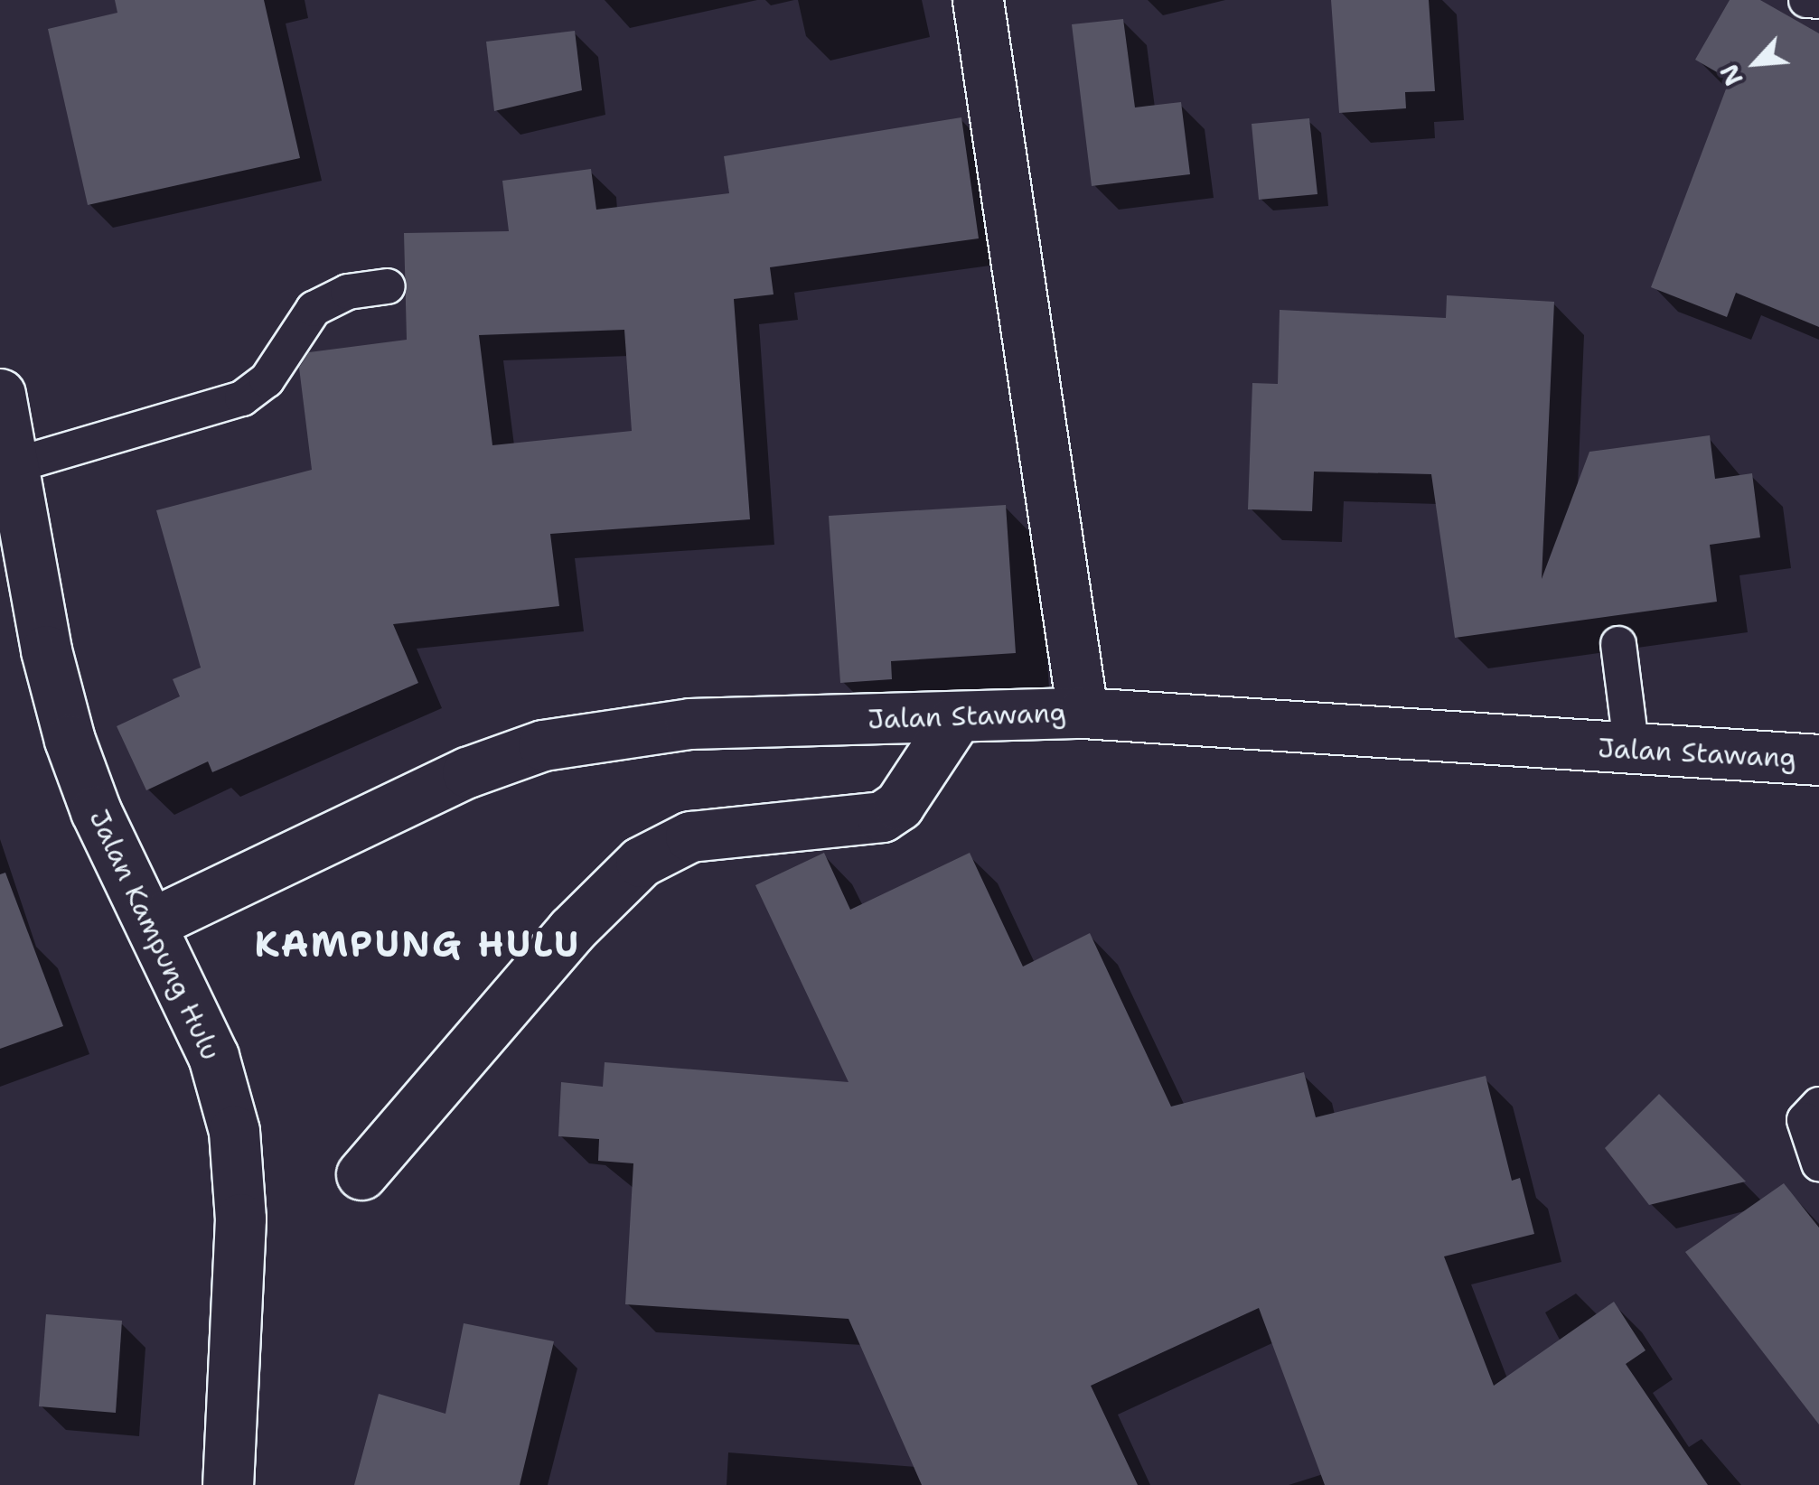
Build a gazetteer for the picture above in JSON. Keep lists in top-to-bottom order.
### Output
{
  "streets": {
    "street": ["Jalan Stawang", "Jalan Kampung Hulu"]
  },
  "crossings": [
    ["Jalan Stawang", "Jalan Kampung Hulu"]
  ],
  "districts": ["KAMPUNG HULU"],
  "north": "bottom left"
}
